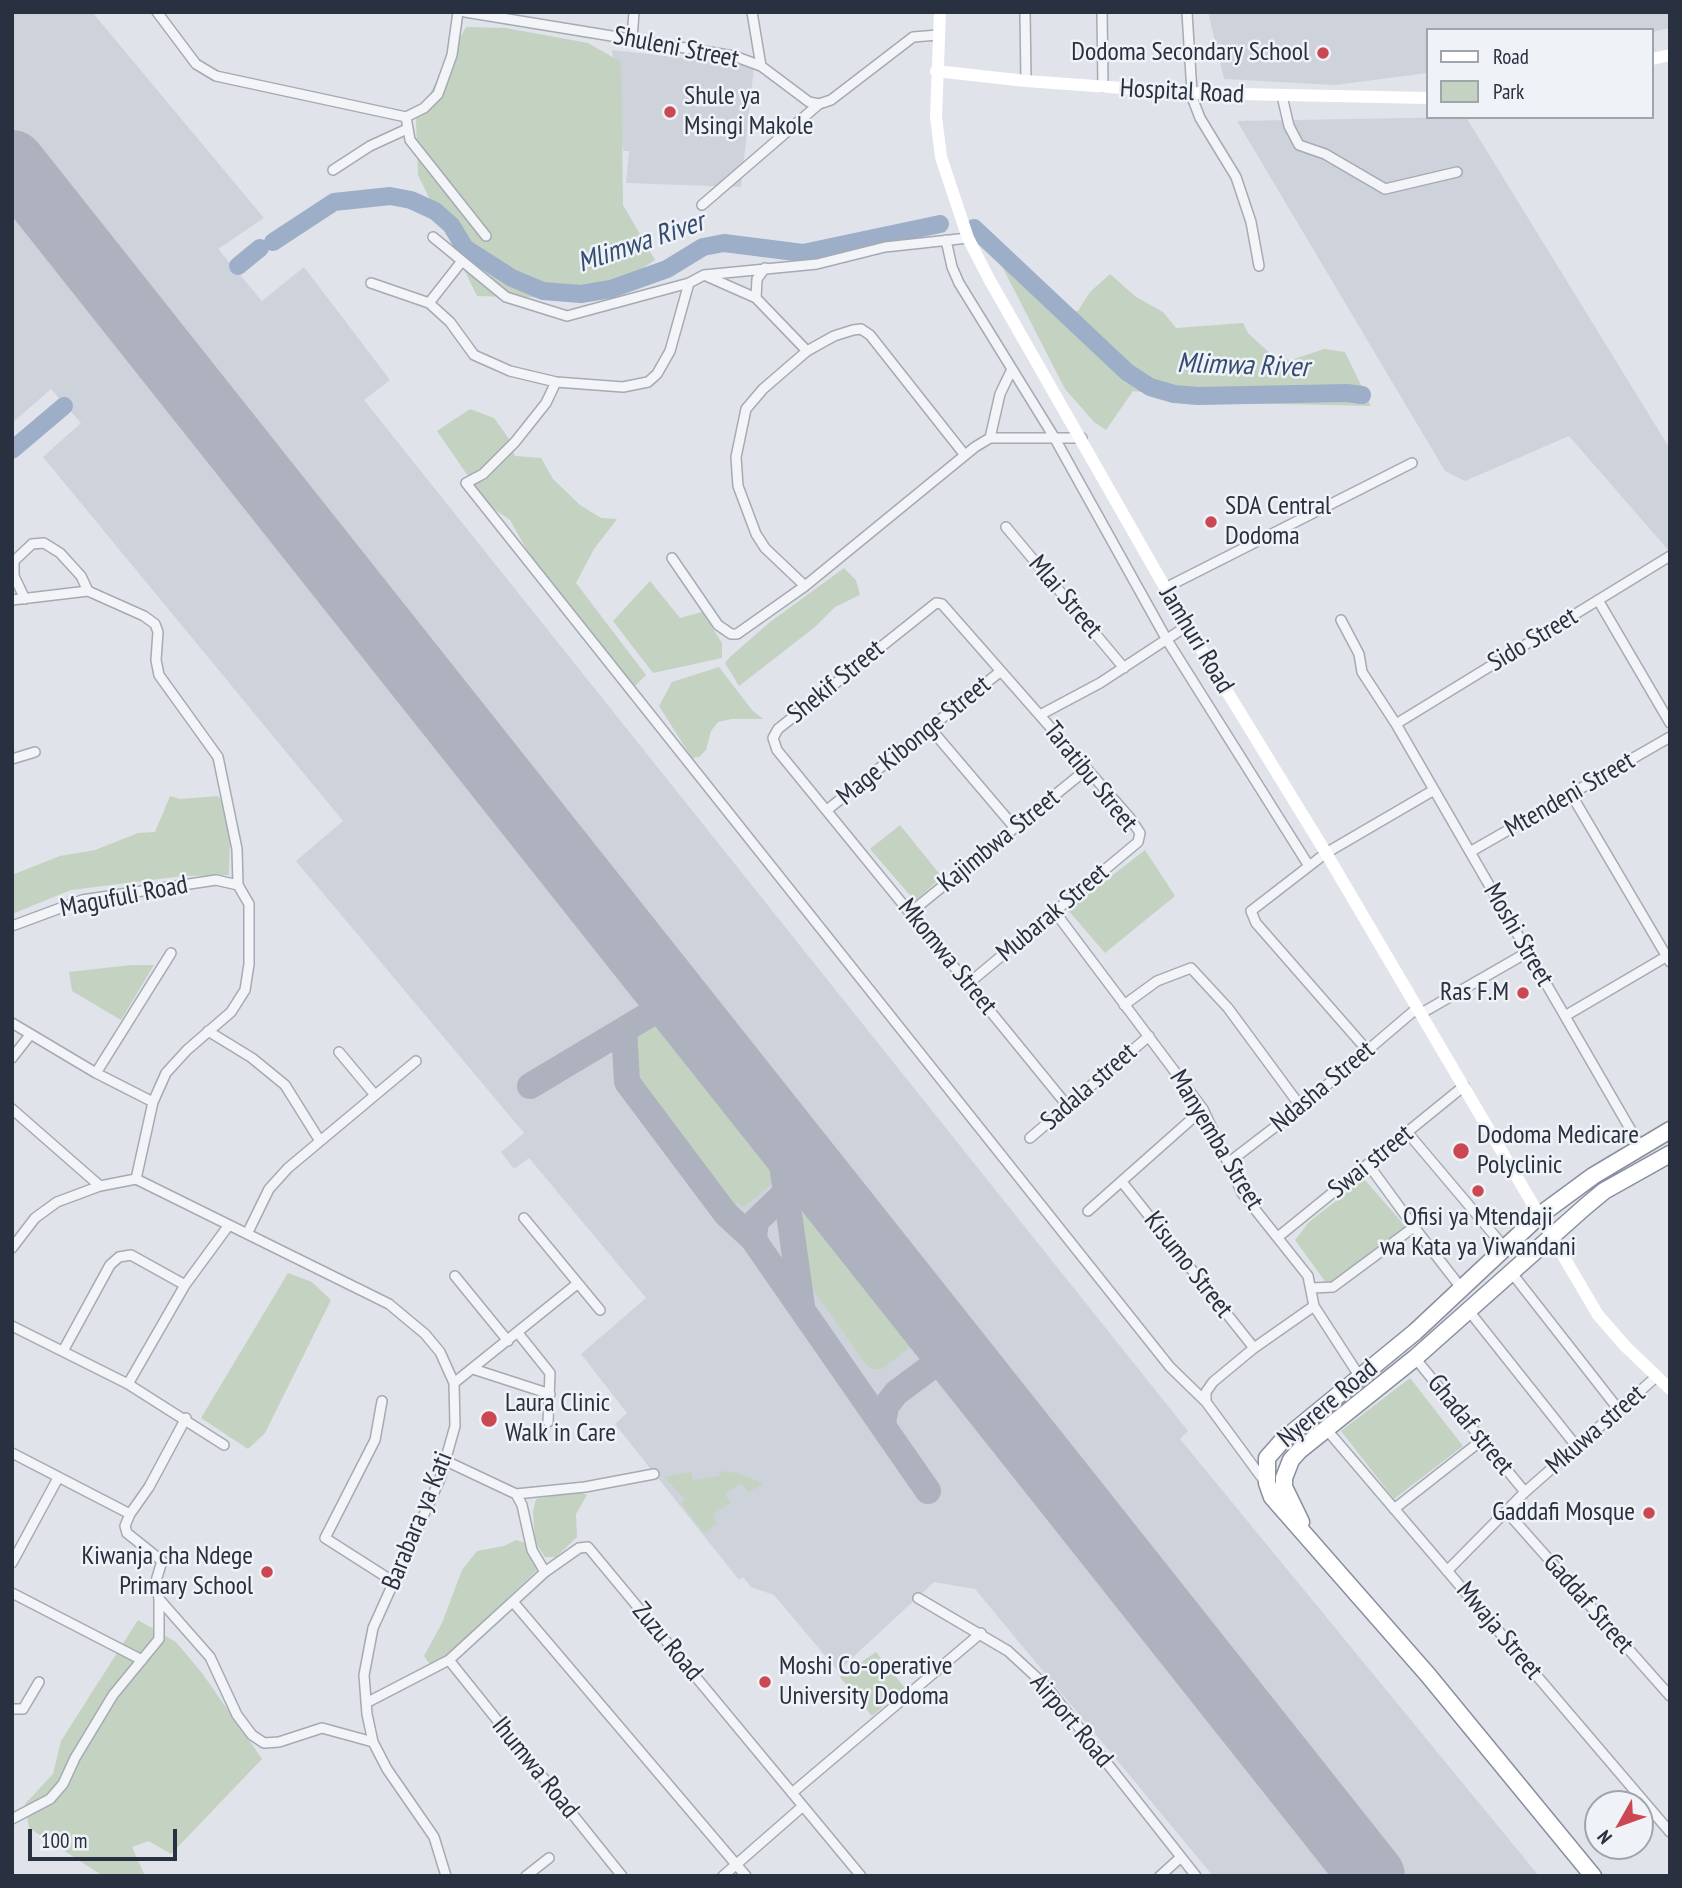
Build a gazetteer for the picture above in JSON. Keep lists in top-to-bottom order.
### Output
{
  "streets": {
    "highway": ["Nyerere Road"],
    "main road": ["Hospital Road", "Jamhuri Road"],
    "street": [
      "Shuleni Street",
      "Mlai Street",
      "Sido Street",
      "Shekif Street",
      "Mage Kibonge Street",
      "Taratibu Street",
      "Mtendeni Street",
      "Kajimbwa Street",
      "Magufuli Road",
      "Mubarak Street",
      "Moshi Street",
      "Mkomwa Street",
      "Sadala street",
      "Ndasha Street",
      "Manyemba Street",
      "Swai street",
      "Kisumo Street",
      "Ghadaf street",
      "Mkuwa street",
      "Barabara ya Kati",
      "Gaddaf Street",
      "Mwaja Street",
      "Zuzu Road",
      "Airport Road",
      "Ihumwa Road"
    ]
  },
  "crossings": [
    ["Hospital Road", "Jamhuri Road"],
    ["Mlai Street", "Taratibu Street"],
    ["Jamhuri Road", "Taratibu Street"],
    ["Jamhuri Road", "Ndasha Street"],
    ["Jamhuri Road", "Swai street"],
    ["Jamhuri Road", "Nyerere Road"],
    ["Jamhuri Road", "Mkuwa street"],
    ["Sido Street", "Moshi Street"],
    ["Shekif Street", "Mage Kibonge Street"],
    ["Shekif Street", "Mkomwa Street"],
    ["Mage Kibonge Street", "Mkomwa Street"],
    ["Taratibu Street", "Kajimbwa Street"],
    ["Taratibu Street", "Mubarak Street"],
    ["Mtendeni Street", "Moshi Street"],
    ["Kajimbwa Street", "Mkomwa Street"],
    ["Mubarak Street", "Mkomwa Street"],
    ["Mubarak Street", "Manyemba Street"],
    ["Moshi Street", "Ndasha Street"],
    ["Moshi Street", "Nyerere Road"],
    ["Mkomwa Street", "Sadala street"],
    ["Sadala street", "Manyemba Street"],
    ["Ndasha Street", "Manyemba Street"],
    ["Manyemba Street", "Swai street"],
    ["Manyemba Street", "Nyerere Road"],
    ["Nyerere Road", "Ghadaf street"],
    ["Nyerere Road", "Mwaja Street"],
    ["Ghadaf street", "Mkuwa street"],
    ["Mkuwa street", "Gaddaf Street"],
    ["Mkuwa street", "Mwaja Street"],
    ["Barabara ya Kati", "Zuzu Road"],
    ["Zuzu Road", "Ihumwa Road"]
  ],
  "water": ["Mlimwa River"],
  "places": [
    "Dodoma Secondary School",
    "Shule ya Msingi Makole",
    "SDA Central Dodoma",
    "Ras F.M",
    "Dodoma Medicare Polyclinic",
    "Ofisi ya Mtendaji wa Kata ya Viwandani",
    "Laura Clinic Walk in Care",
    "Gaddafi Mosque",
    "Kiwanja cha Ndege Primary School",
    "Moshi Co-operative University Dodoma"
  ],
  "legend": ["Road", "Park"],
  "scale_bar": "100 m",
  "north": "bottom left"
}
